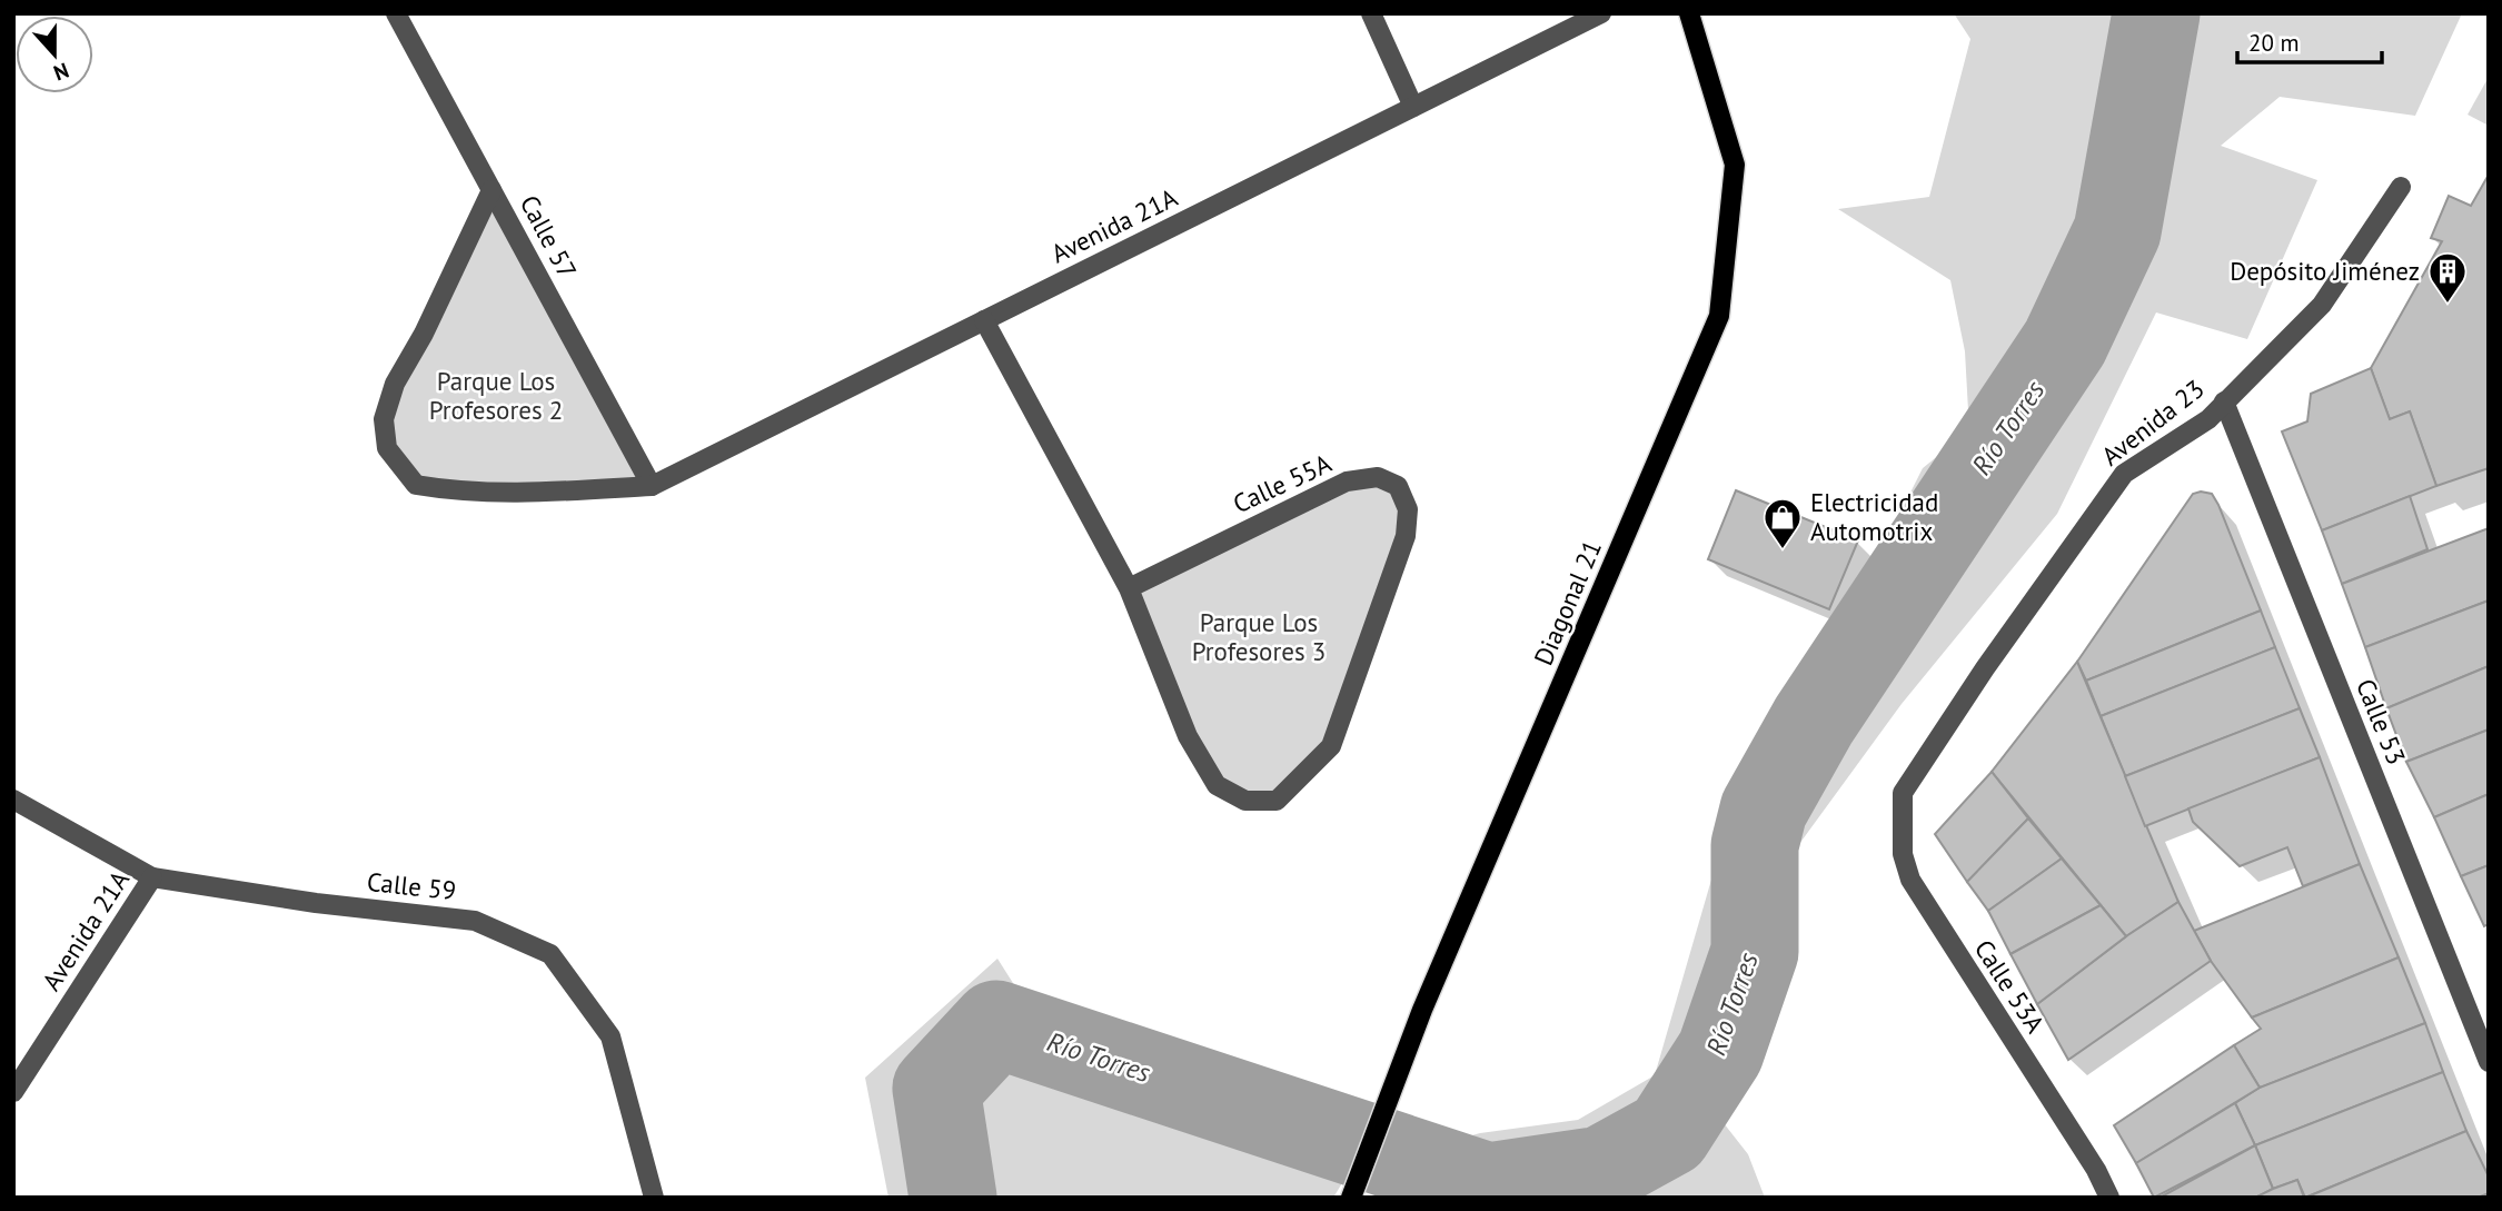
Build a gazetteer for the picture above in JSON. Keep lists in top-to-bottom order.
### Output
{
  "streets": {
    "main road": ["Diagonal 21"],
    "street": [
      "Avenida 21A",
      "Calle 57",
      "Avenida 23",
      "Calle 55A",
      "Calle 53",
      "Calle 59",
      "Calle 53A"
    ]
  },
  "crossings": [
    ["Avenida 21A", "Calle 57"],
    ["Avenida 21A", "Calle 55A"],
    ["Avenida 21A", "Calle 59"],
    ["Avenida 23", "Calle 53"],
    ["Avenida 23", "Calle 53A"]
  ],
  "water": ["Río Torres"],
  "parks": ["Parque Los Profesores 2", "Parque Los Profesores 3"],
  "places": {
    "building": ["Depósito Jiménez"],
    "shop": ["Electricidad Automotrix"]
  },
  "scale_bar": "20 m",
  "north": "bottom"
}
